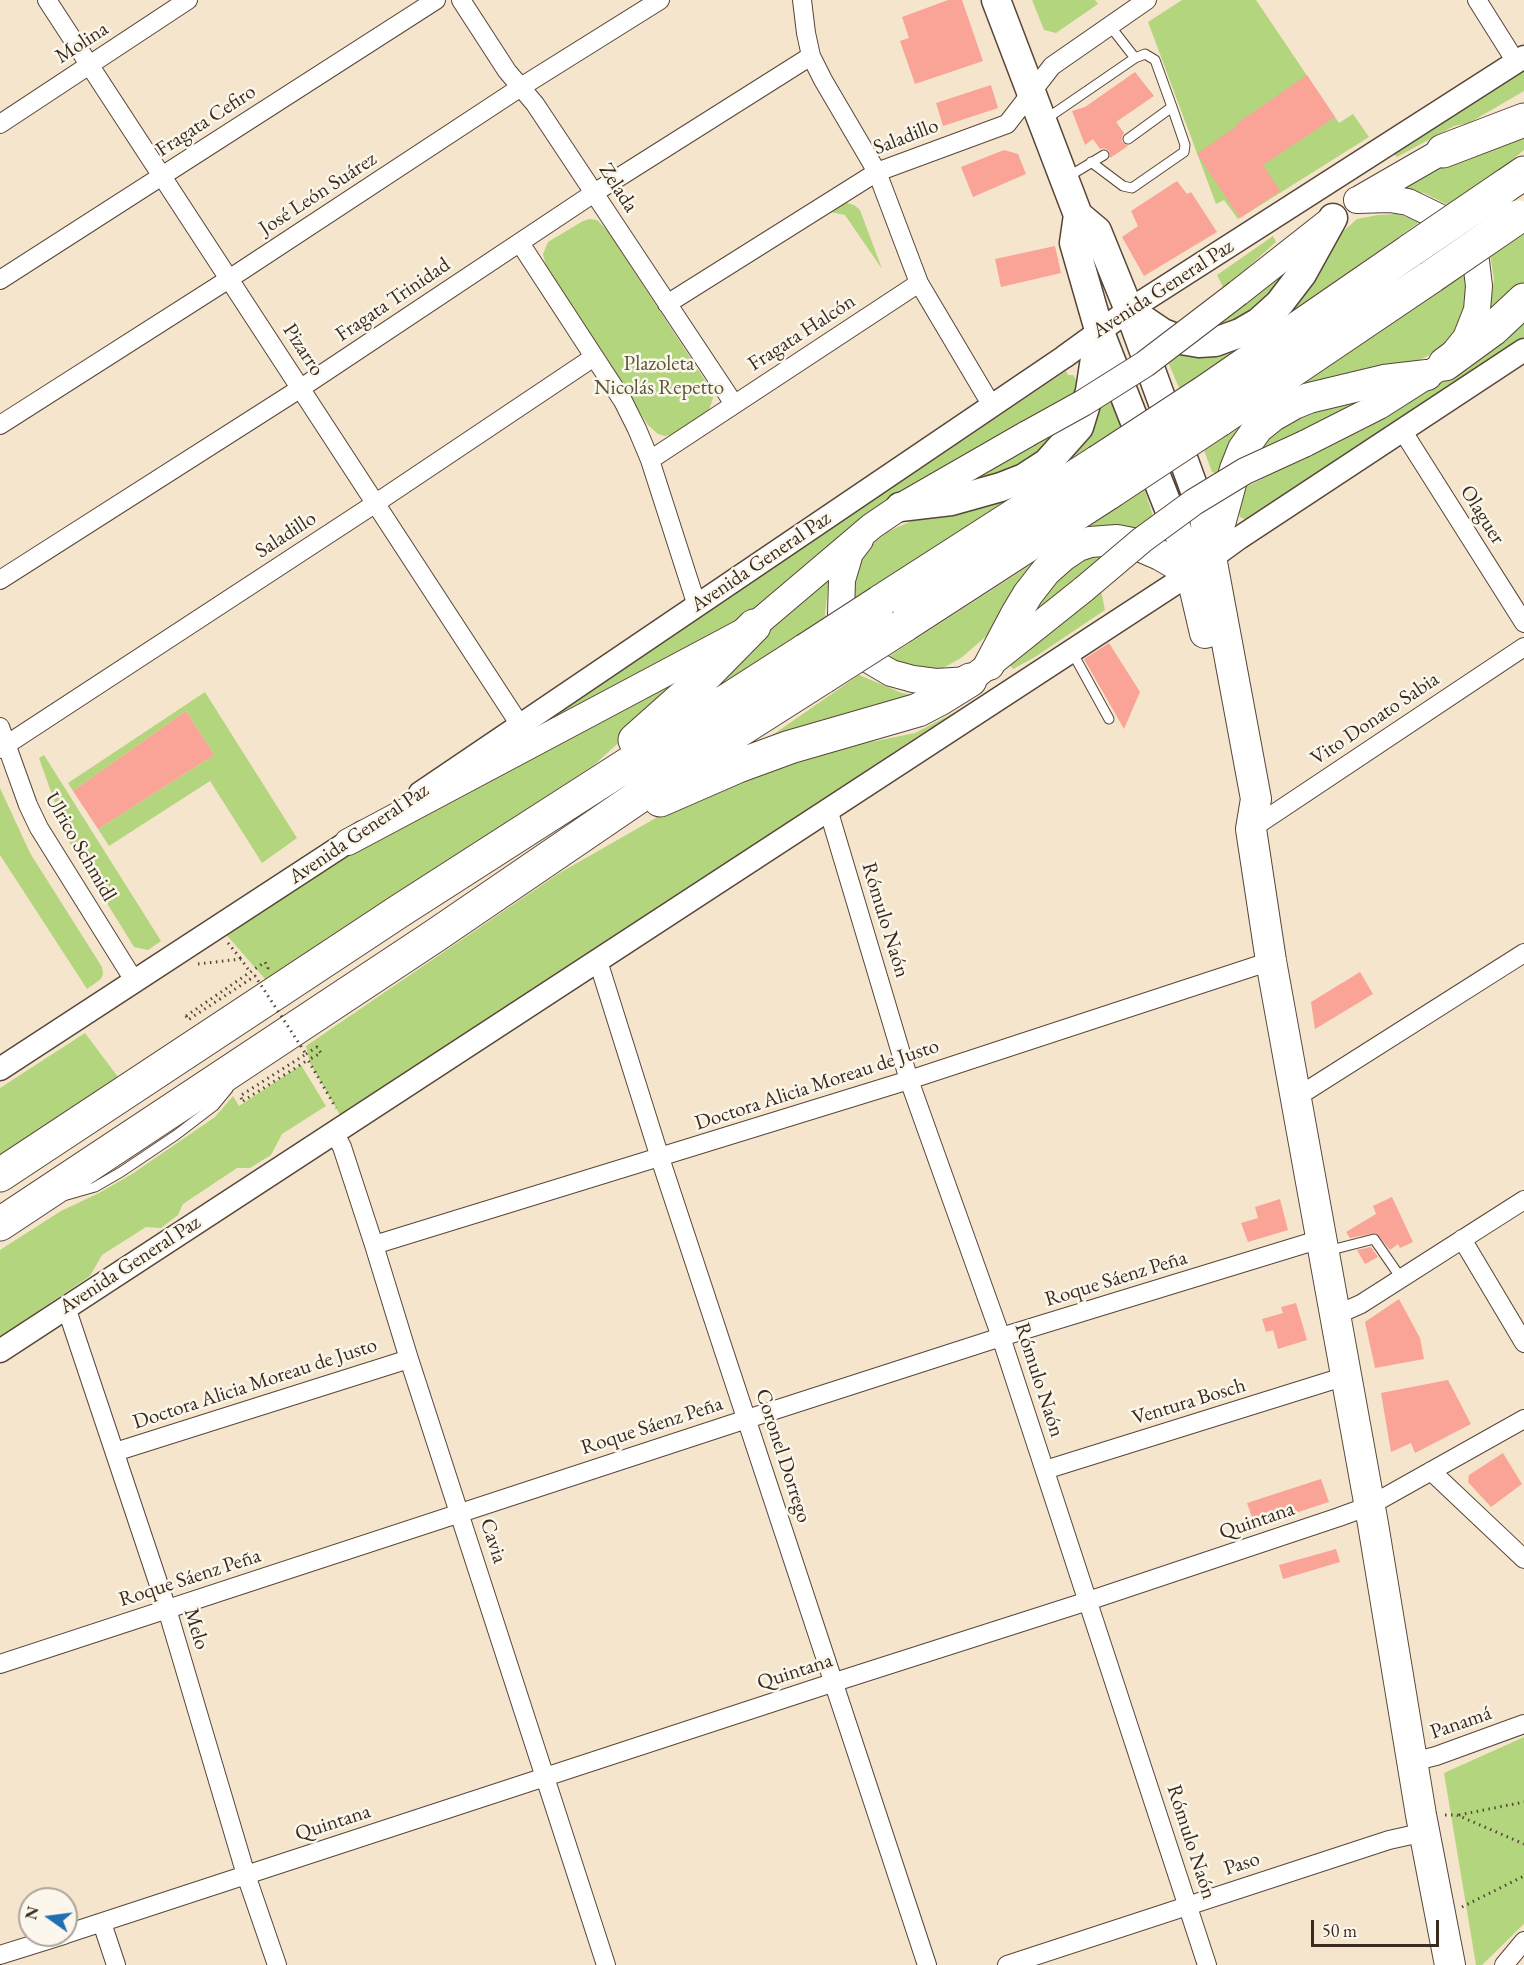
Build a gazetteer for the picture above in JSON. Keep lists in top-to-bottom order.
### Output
{
  "streets": {
    "street": [
      "Molina",
      "Fragata Cefiro",
      "Saladillo",
      "Zelada",
      "José León Suárez",
      "Avenida General Paz",
      "Fragata Trinidad",
      "Fragata Halcón",
      "Pizarro",
      "Olaguer",
      "Vito Donato Sabia",
      "Ulrico Schmidl",
      "Rómulo Naón",
      "Doctora Alicia Moreau de Justo",
      "Roque Sáenz Peña",
      "Ventura Bosch",
      "Coronel Dorrego",
      "Quintana",
      "Cavia",
      "Melo",
      "Panamá",
      "Paso"
    ]
  },
  "crossings": [
    ["Molina", "Pizarro"],
    ["Fragata Cefiro", "Pizarro"],
    ["Saladillo", "Zelada"],
    ["Saladillo", "Pizarro"],
    ["Saladillo", "Ulrico Schmidl"],
    ["Zelada", "José León Suárez"],
    ["Zelada", "Fragata Trinidad"],
    ["Zelada", "Fragata Halcón"],
    ["José León Suárez", "Pizarro"],
    ["Avenida General Paz", "Pizarro"],
    ["Avenida General Paz", "Olaguer"],
    ["Avenida General Paz", "Ulrico Schmidl"],
    ["Avenida General Paz", "Rómulo Naón"],
    ["Avenida General Paz", "Coronel Dorrego"],
    ["Avenida General Paz", "Cavia"],
    ["Avenida General Paz", "Melo"],
    ["Fragata Trinidad", "Pizarro"],
    ["Rómulo Naón", "Doctora Alicia Moreau de Justo"],
    ["Rómulo Naón", "Roque Sáenz Peña"],
    ["Rómulo Naón", "Ventura Bosch"],
    ["Rómulo Naón", "Quintana"],
    ["Rómulo Naón", "Paso"],
    ["Doctora Alicia Moreau de Justo", "Coronel Dorrego"],
    ["Doctora Alicia Moreau de Justo", "Cavia"],
    ["Doctora Alicia Moreau de Justo", "Melo"],
    ["Roque Sáenz Peña", "Coronel Dorrego"],
    ["Roque Sáenz Peña", "Cavia"],
    ["Roque Sáenz Peña", "Melo"],
    ["Coronel Dorrego", "Quintana"],
    ["Quintana", "Cavia"],
    ["Quintana", "Melo"]
  ],
  "parks": ["Plazoleta Nicolás Repetto"],
  "scale_bar": "50 m",
  "north": "left"
}
